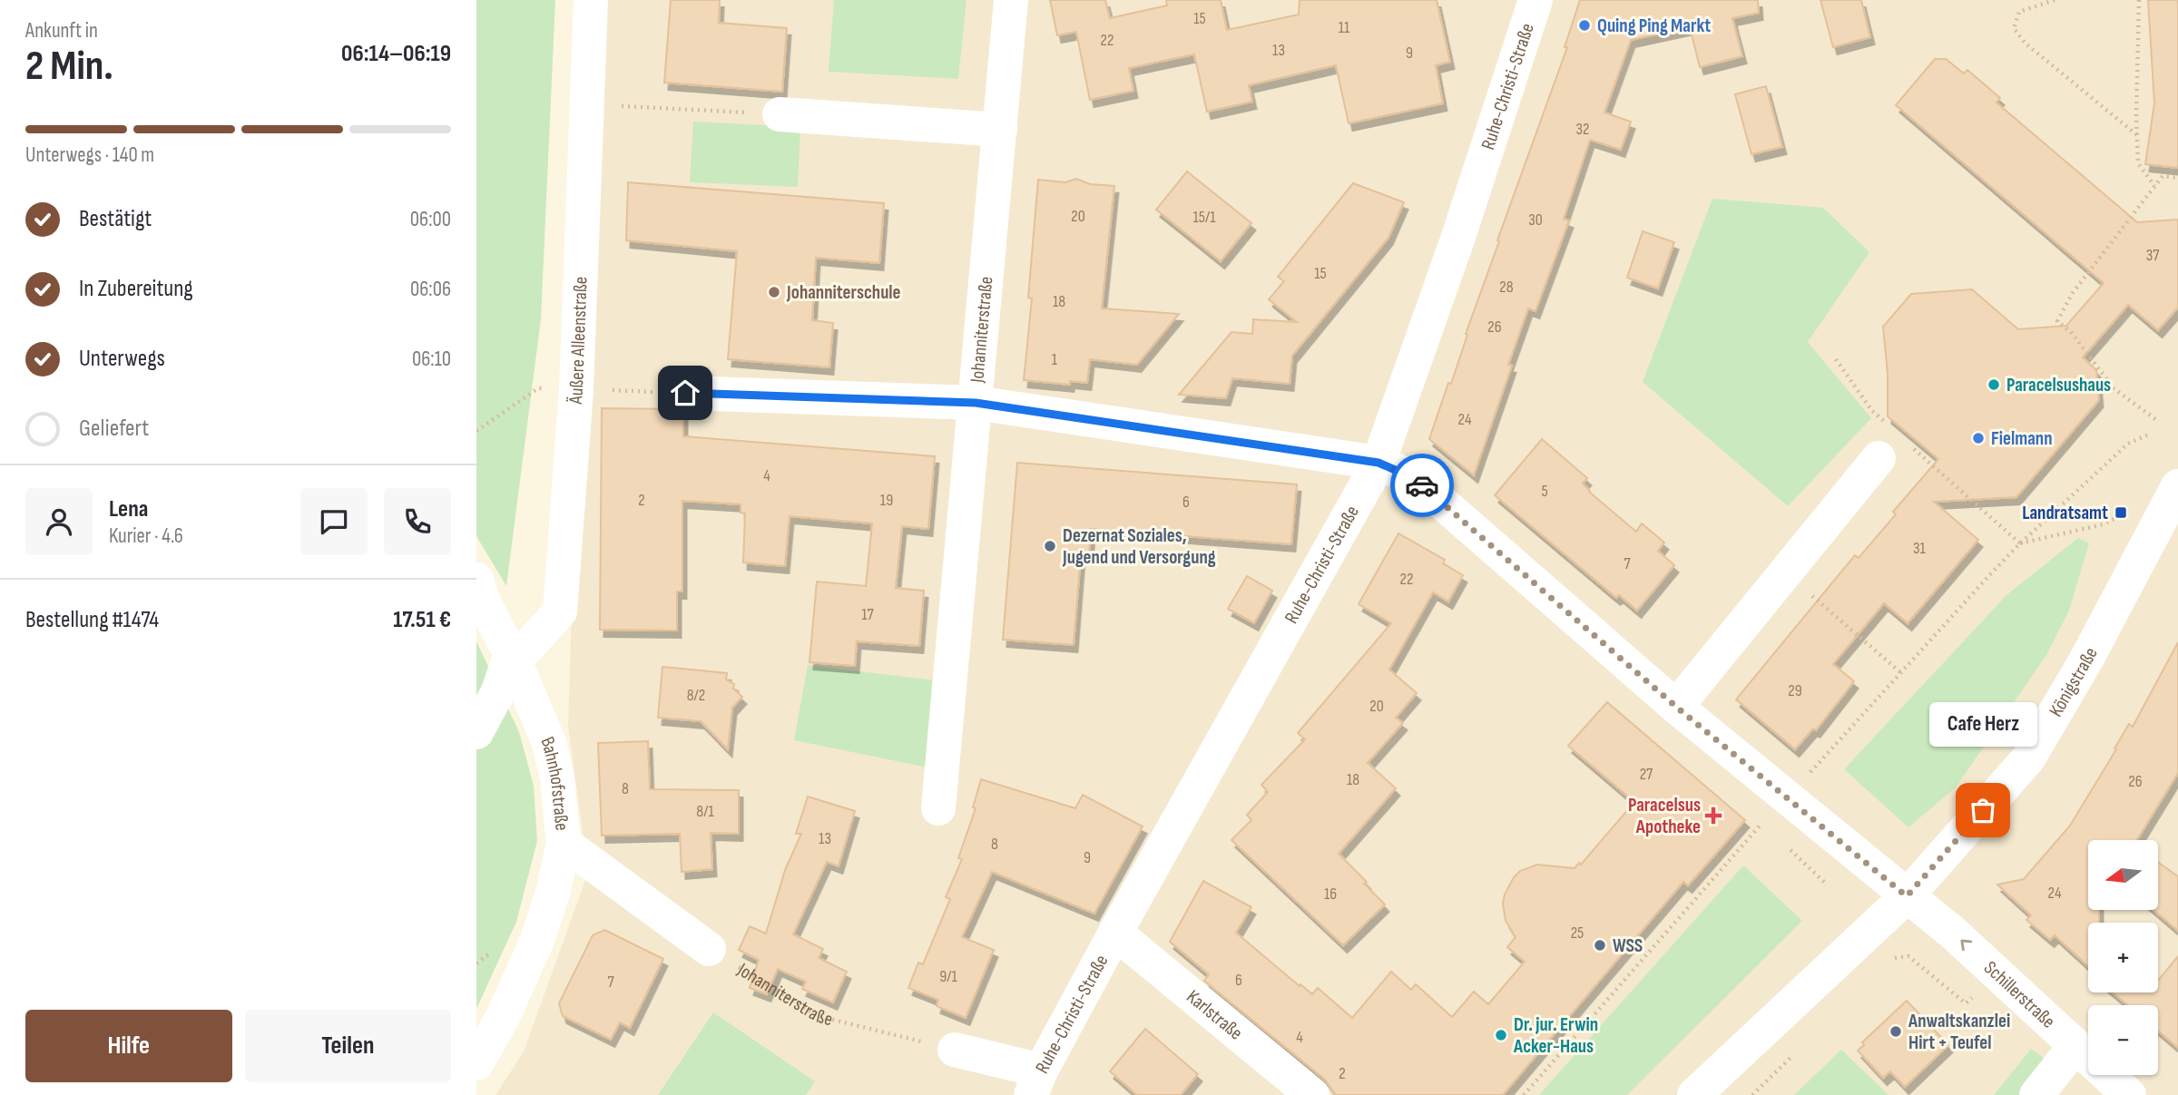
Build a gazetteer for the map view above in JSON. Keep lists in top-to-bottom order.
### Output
{
  "streets": {
    "street": [
      "Ruhe-Christi-Straße",
      "Johanniterstraße",
      "Äußere Alleenstraße",
      "Königstraße",
      "Bahnhofstraße",
      "Schillerstraße",
      "Karlstraße"
    ]
  },
  "crossings": [
    ["Ruhe-Christi-Straße", "Schillerstraße"],
    ["Ruhe-Christi-Straße", "Karlstraße"],
    ["Johanniterstraße", "Schillerstraße"],
    ["Äußere Alleenstraße", "Bahnhofstraße"],
    ["Königstraße", "Schillerstraße"]
  ],
  "places": {
    "other": [
      "Quing Ping Markt",
      "Johanniterschule",
      "Paracelsushaus",
      "Fielmann",
      "Dezernat Soziales, Jugend und Versorgung",
      "Cafe Herz",
      "WSS",
      "Anwaltskanzlei Hirt + Teufel",
      "Dr. jur. Erwin Acker-Haus"
    ],
    "transit": ["Landratsamt"],
    "health": ["Paracelsus Apotheke"]
  },
  "house_numbers": [
    "15",
    "11",
    "22",
    "13",
    "9",
    "32",
    "20",
    "15/1",
    "30",
    "37",
    "15",
    "28",
    "18",
    "26",
    "1",
    "24",
    "4",
    "5",
    "2",
    "19",
    "6",
    "31",
    "7",
    "22",
    "17",
    "29",
    "8/2",
    "20",
    "27",
    "18",
    "26",
    "8",
    "8/1",
    "13",
    "8",
    "9",
    "24",
    "16",
    "25",
    "9/1",
    "6",
    "7",
    "4",
    "2"
  ],
  "north": "left",
  "page": {
    "heading": ["2 Min.", "Ankunft in", "06:14–06:19"],
    "panel": [
      "Lena",
      "Kurier · 4.6",
      "Bestellung #1474",
      "17.51 €"
    ],
    "bar": "Unterwegs · 140 m",
    "list": [
      ["Bestätigt", "06:00"],
      ["In Zubereitung", "06:06"],
      ["Unterwegs", "06:10"],
      "Geliefert"
    ],
    "bubble": "Cafe Herz",
    "map_buttons": ["+", "−"],
    "buttons": ["Hilfe", "Teilen"]
  }
}
